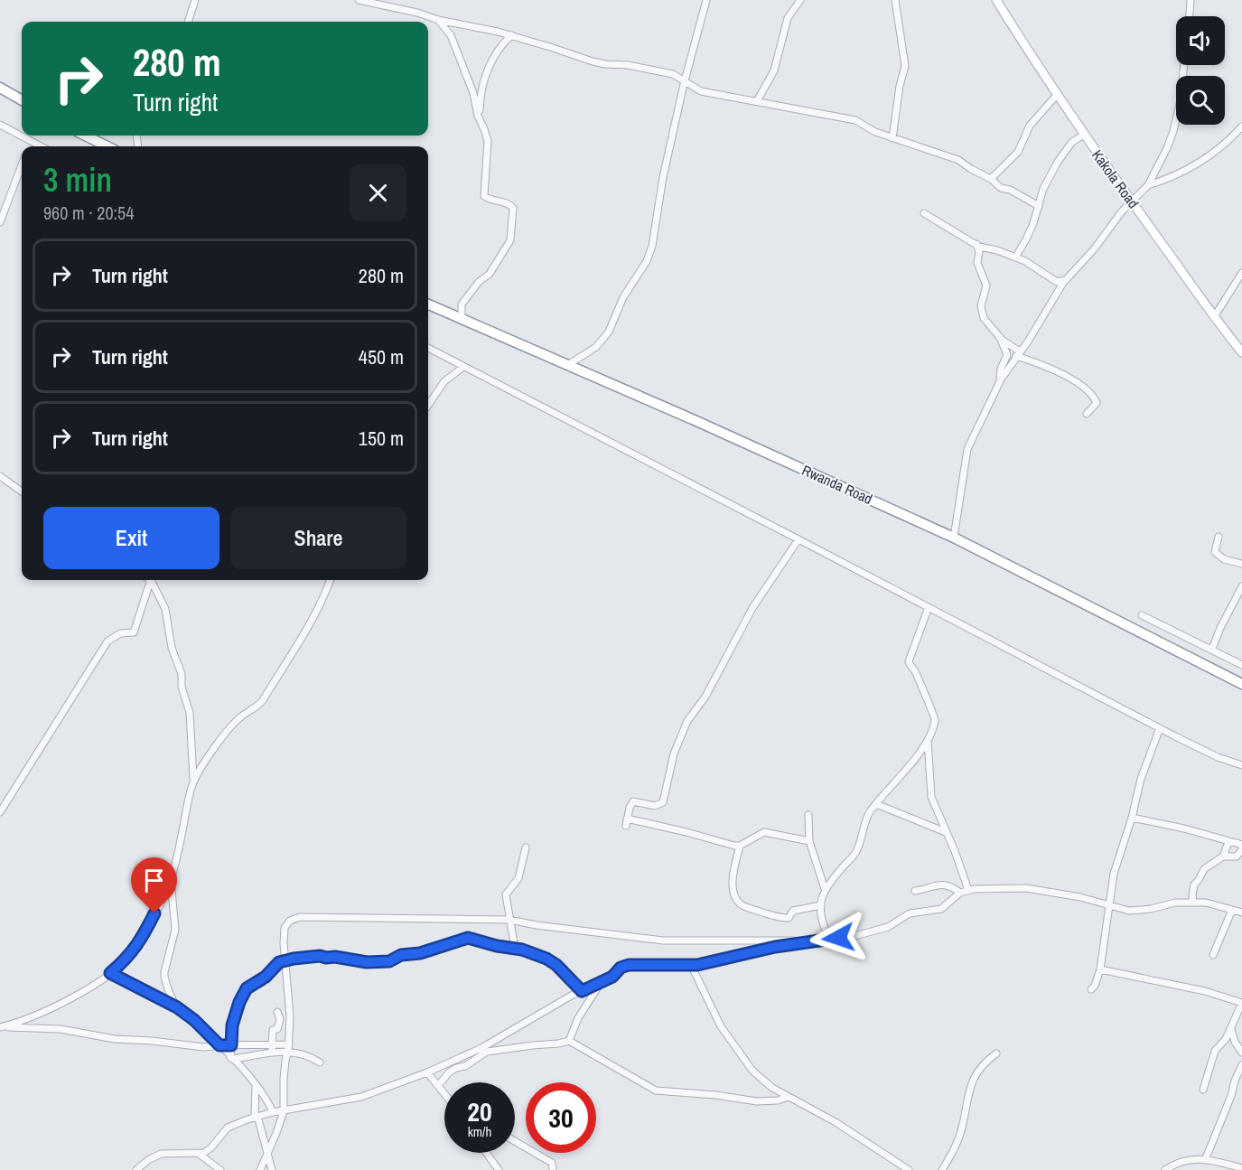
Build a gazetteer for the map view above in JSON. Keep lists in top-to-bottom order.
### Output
{
  "streets": {
    "highway": ["Rwanda Road"],
    "main road": ["Kakola Road"]
  },
  "page": {
    "turn": ["280 m", "Turn right"],
    "heading": ["3 min", "960 m · 20:54"],
    "list": [
      {
        "name": "Turn right",
        "value": "280 m"
      },
      {
        "name": "Turn right",
        "value": "450 m"
      },
      {
        "name": "Turn right",
        "value": "150 m"
      }
    ],
    "buttons": ["Exit", "Share"],
    "speed": "20 km/h",
    "limit": "30"
  }
}
